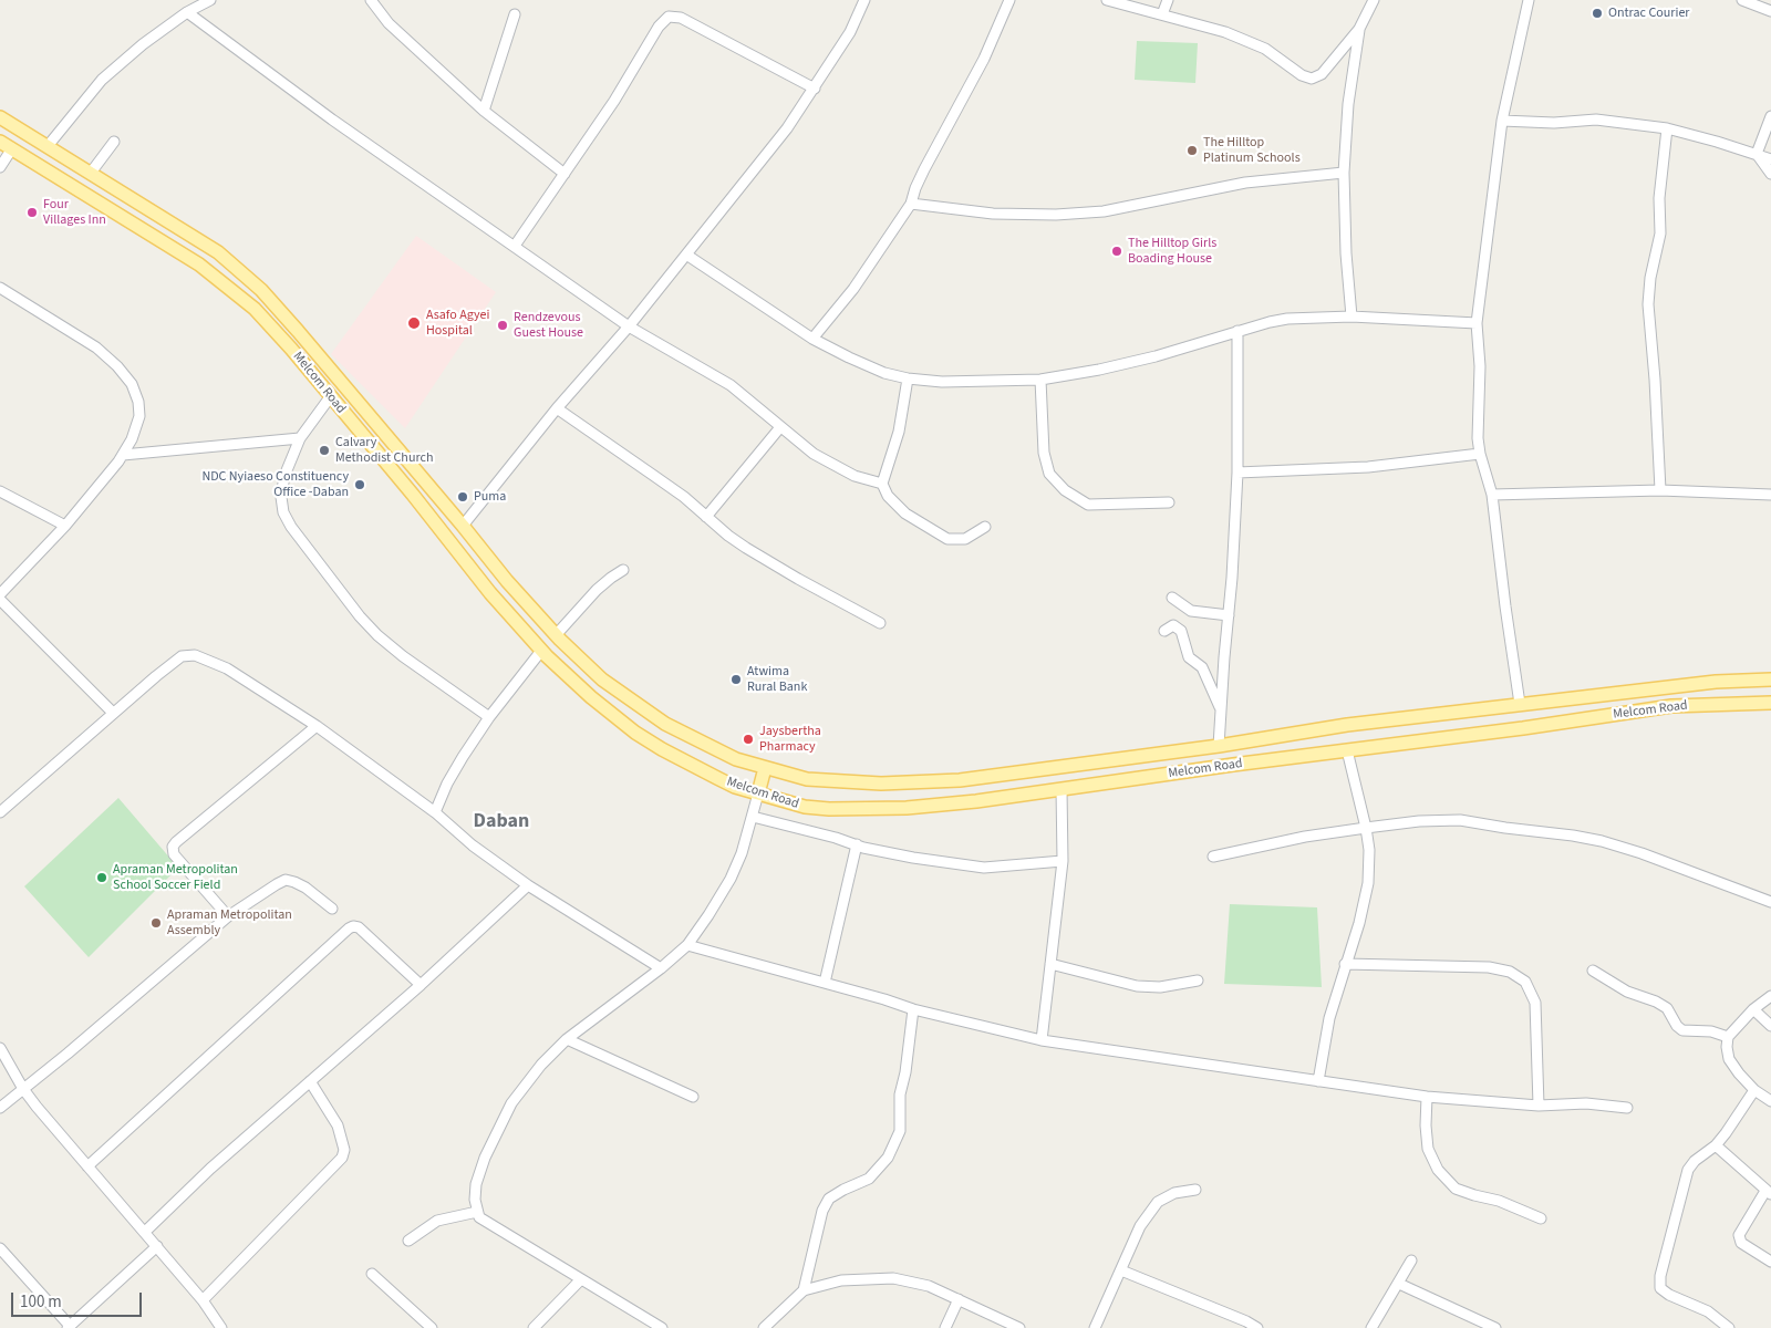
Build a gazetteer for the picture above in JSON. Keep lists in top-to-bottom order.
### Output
{
  "streets": {
    "main road": ["Melcom Road"]
  },
  "districts": ["Daban"],
  "places": [
    "Ontrac Courier",
    "The Hilltop Platinum Schools",
    "Four Villages Inn",
    "The Hilltop Girls Boading House",
    "Asafo Agyei Hospital",
    "Rendzevous Guest House",
    "Calvary Methodist Church",
    "NDC Nyiaeso Constituency Office -Daban",
    "Puma",
    "Atwima Rural Bank",
    "Jaysbertha Pharmacy",
    "Apraman Metropolitan School Soccer Field",
    "Apraman Metropolitan Assembly"
  ],
  "scale_bar": "100 m"
}
